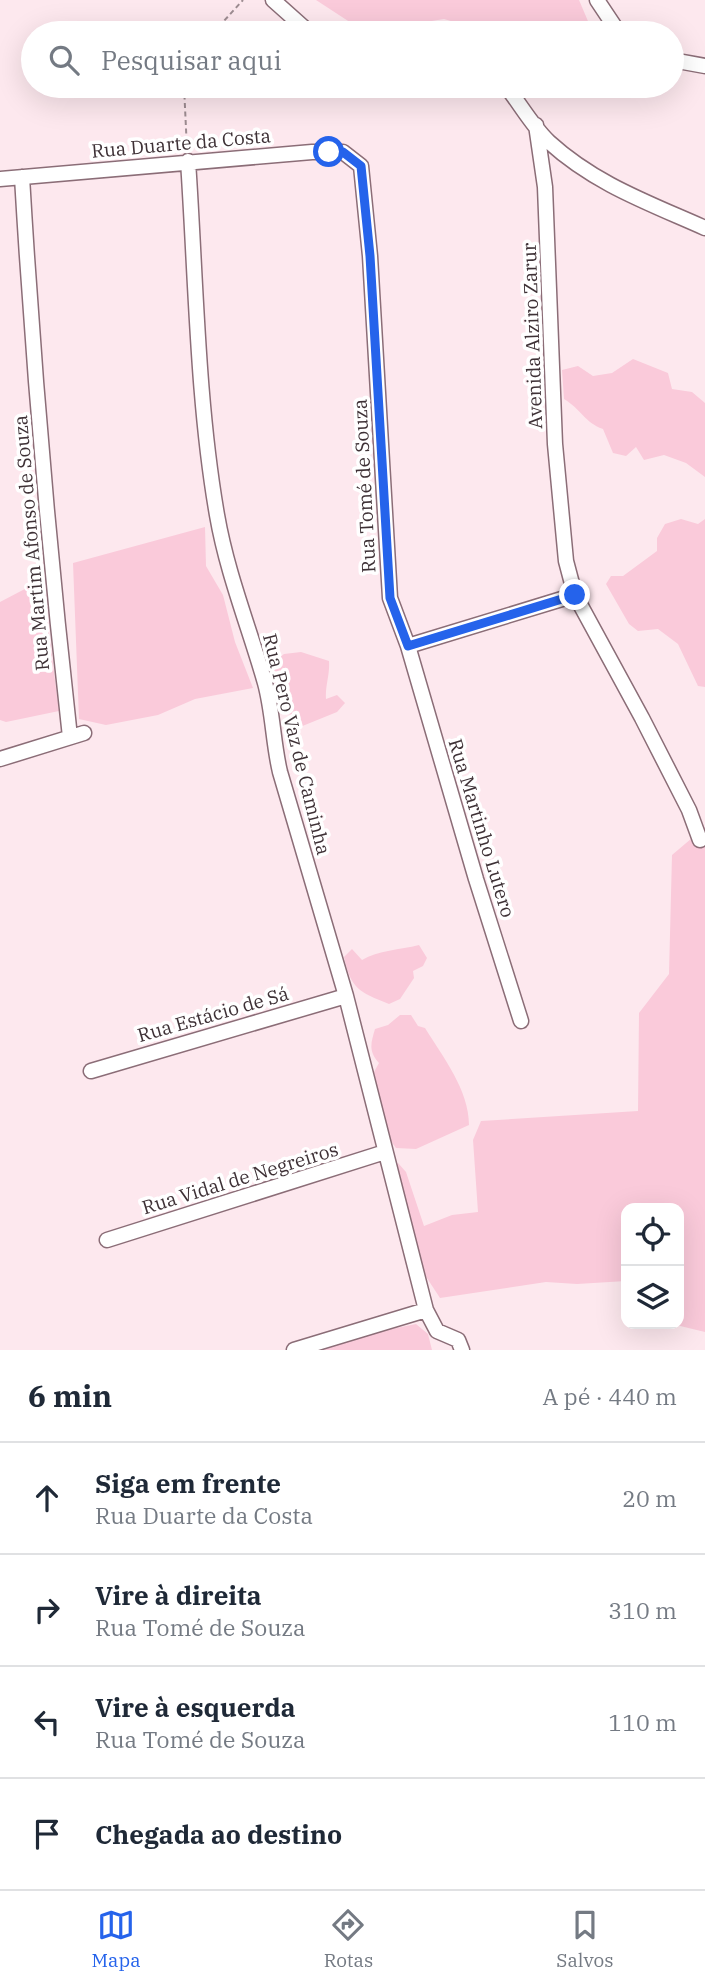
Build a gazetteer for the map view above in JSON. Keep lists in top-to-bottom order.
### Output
{
  "streets": {
    "street": [
      "Rua Duarte da Costa",
      "Avenida Alziro Zarur",
      "Rua Tomé de Souza",
      "Rua Martim Afonso de Souza",
      "Rua Pero Vaz de Caminha",
      "Rua Martinho Lutero",
      "Rua Estácio de Sá",
      "Rua Vidal de Negreiros"
    ]
  },
  "crossings": [
    ["Rua Duarte da Costa", "Rua Tomé de Souza"],
    ["Rua Duarte da Costa", "Rua Martim Afonso de Souza"],
    ["Rua Duarte da Costa", "Rua Pero Vaz de Caminha"],
    ["Rua Tomé de Souza", "Rua Martinho Lutero"],
    ["Rua Pero Vaz de Caminha", "Rua Estácio de Sá"],
    ["Rua Pero Vaz de Caminha", "Rua Vidal de Negreiros"]
  ],
  "page": {
    "search": "Pesquisar aqui",
    "heading": ["6 min", "A pé · 440 m"],
    "list": [
      ["Siga em frente", "Rua Duarte da Costa", "20 m"],
      ["Vire à direita", "Rua Tomé de Souza", "310 m"],
      ["Vire à esquerda", "Rua Tomé de Souza", "110 m"],
      "Chegada ao destino"
    ],
    "nav": ["Mapa", "Rotas", "Salvos"]
  }
}
